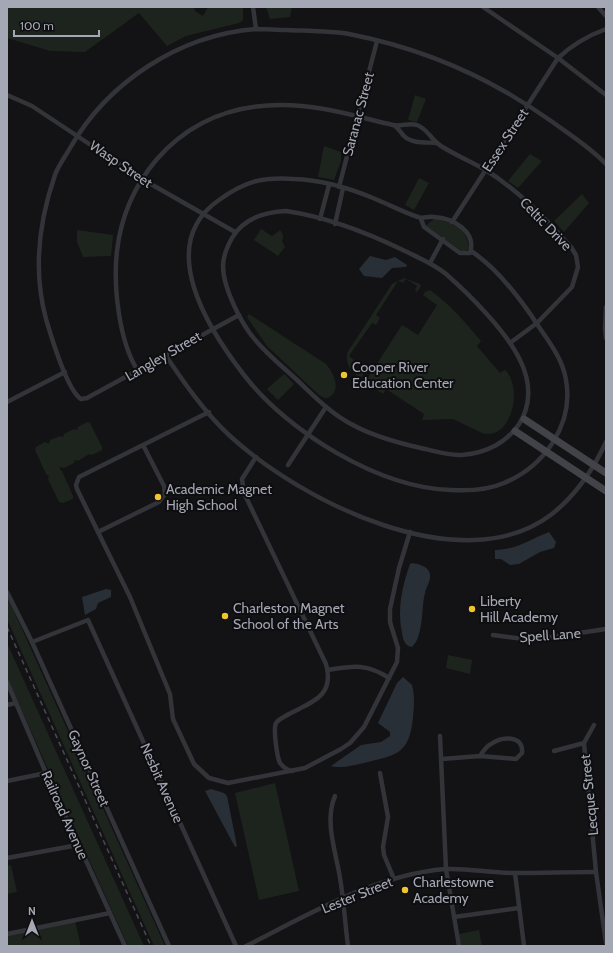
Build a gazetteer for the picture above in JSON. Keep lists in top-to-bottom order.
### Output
{
  "streets": {
    "street": [
      "Saranac Street",
      "Essex Street",
      "Wasp Street",
      "Celtic Drive",
      "Langley Street",
      "Spell Lane",
      "Gaynor Street",
      "Nesbit Avenue",
      "Lecque Street",
      "Railroad Avenue",
      "Lester Street"
    ]
  },
  "crossings": [
    ["Saranac Street", "Celtic Drive"],
    ["Essex Street", "Celtic Drive"],
    ["Wasp Street", "Celtic Drive"],
    ["Celtic Drive", "Langley Street"],
    ["Gaynor Street", "Nesbit Avenue"],
    ["Lecque Street", "Lester Street"]
  ],
  "places": [
    "Cooper River Education Center",
    "Academic Magnet High School",
    "Liberty Hill Academy",
    "Charleston Magnet School of the Arts",
    "Charlestowne Academy"
  ],
  "scale_bar": "100 m",
  "north": "top"
}
